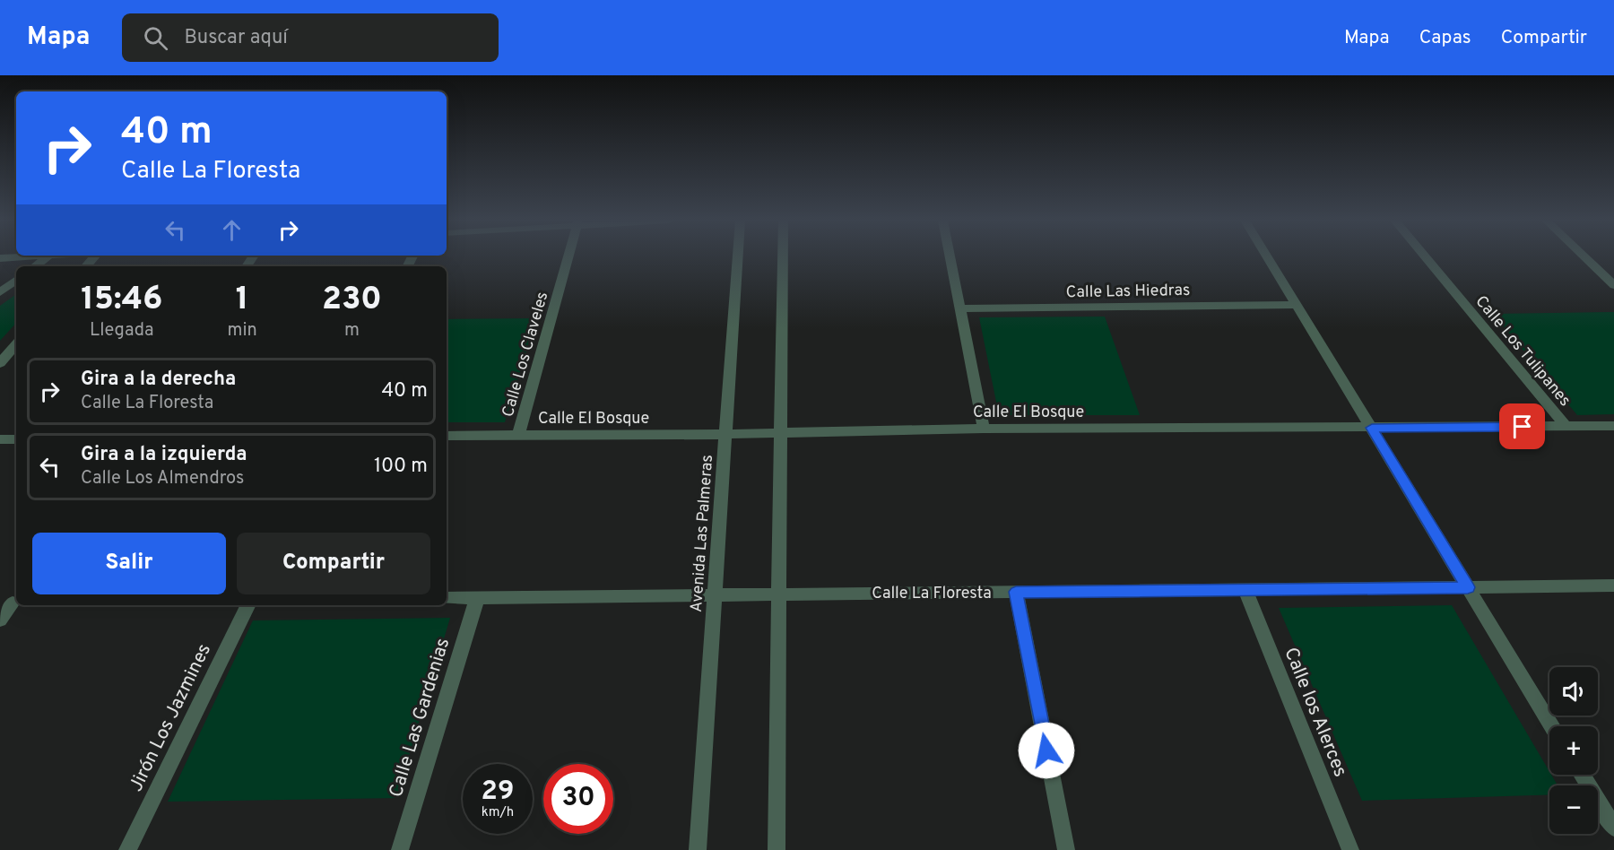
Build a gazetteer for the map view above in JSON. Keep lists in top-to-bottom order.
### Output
{
  "streets": {
    "street": [
      "Calle Las Hiedras",
      "Calle Los Tulipanes",
      "Calle Los Claveles",
      "Calle El Bosque",
      "Avenida Las Palmeras",
      "Calle La Floresta",
      "Calle los Alerces",
      "Jirón Los Jazmines",
      "Calle Las Gardenias"
    ]
  },
  "crossings": [
    ["Calle Los Tulipanes", "Calle El Bosque"],
    ["Calle Los Claveles", "Calle El Bosque"],
    ["Calle El Bosque", "Avenida Las Palmeras"],
    ["Avenida Las Palmeras", "Calle La Floresta"],
    ["Calle La Floresta", "Calle los Alerces"],
    ["Calle La Floresta", "Calle Las Gardenias"]
  ],
  "page": {
    "header": "Mapa",
    "search": "Buscar aquí",
    "nav": ["Mapa", "Capas", "Compartir"],
    "turn": ["40 m", "Calle La Floresta"],
    "eta": [
      "15:46",
      "Llegada",
      "1",
      "min",
      "230",
      "m"
    ],
    "list": [
      {
        "name": "Gira a la derecha",
        "note": "Calle La Floresta",
        "value": "40 m"
      },
      {
        "name": "Gira a la izquierda",
        "note": "Calle Los Almendros",
        "value": "100 m"
      }
    ],
    "buttons": ["Salir", "Compartir"],
    "map_buttons": ["+", "−"],
    "speed": "29 km/h",
    "limit": "30"
  }
}
